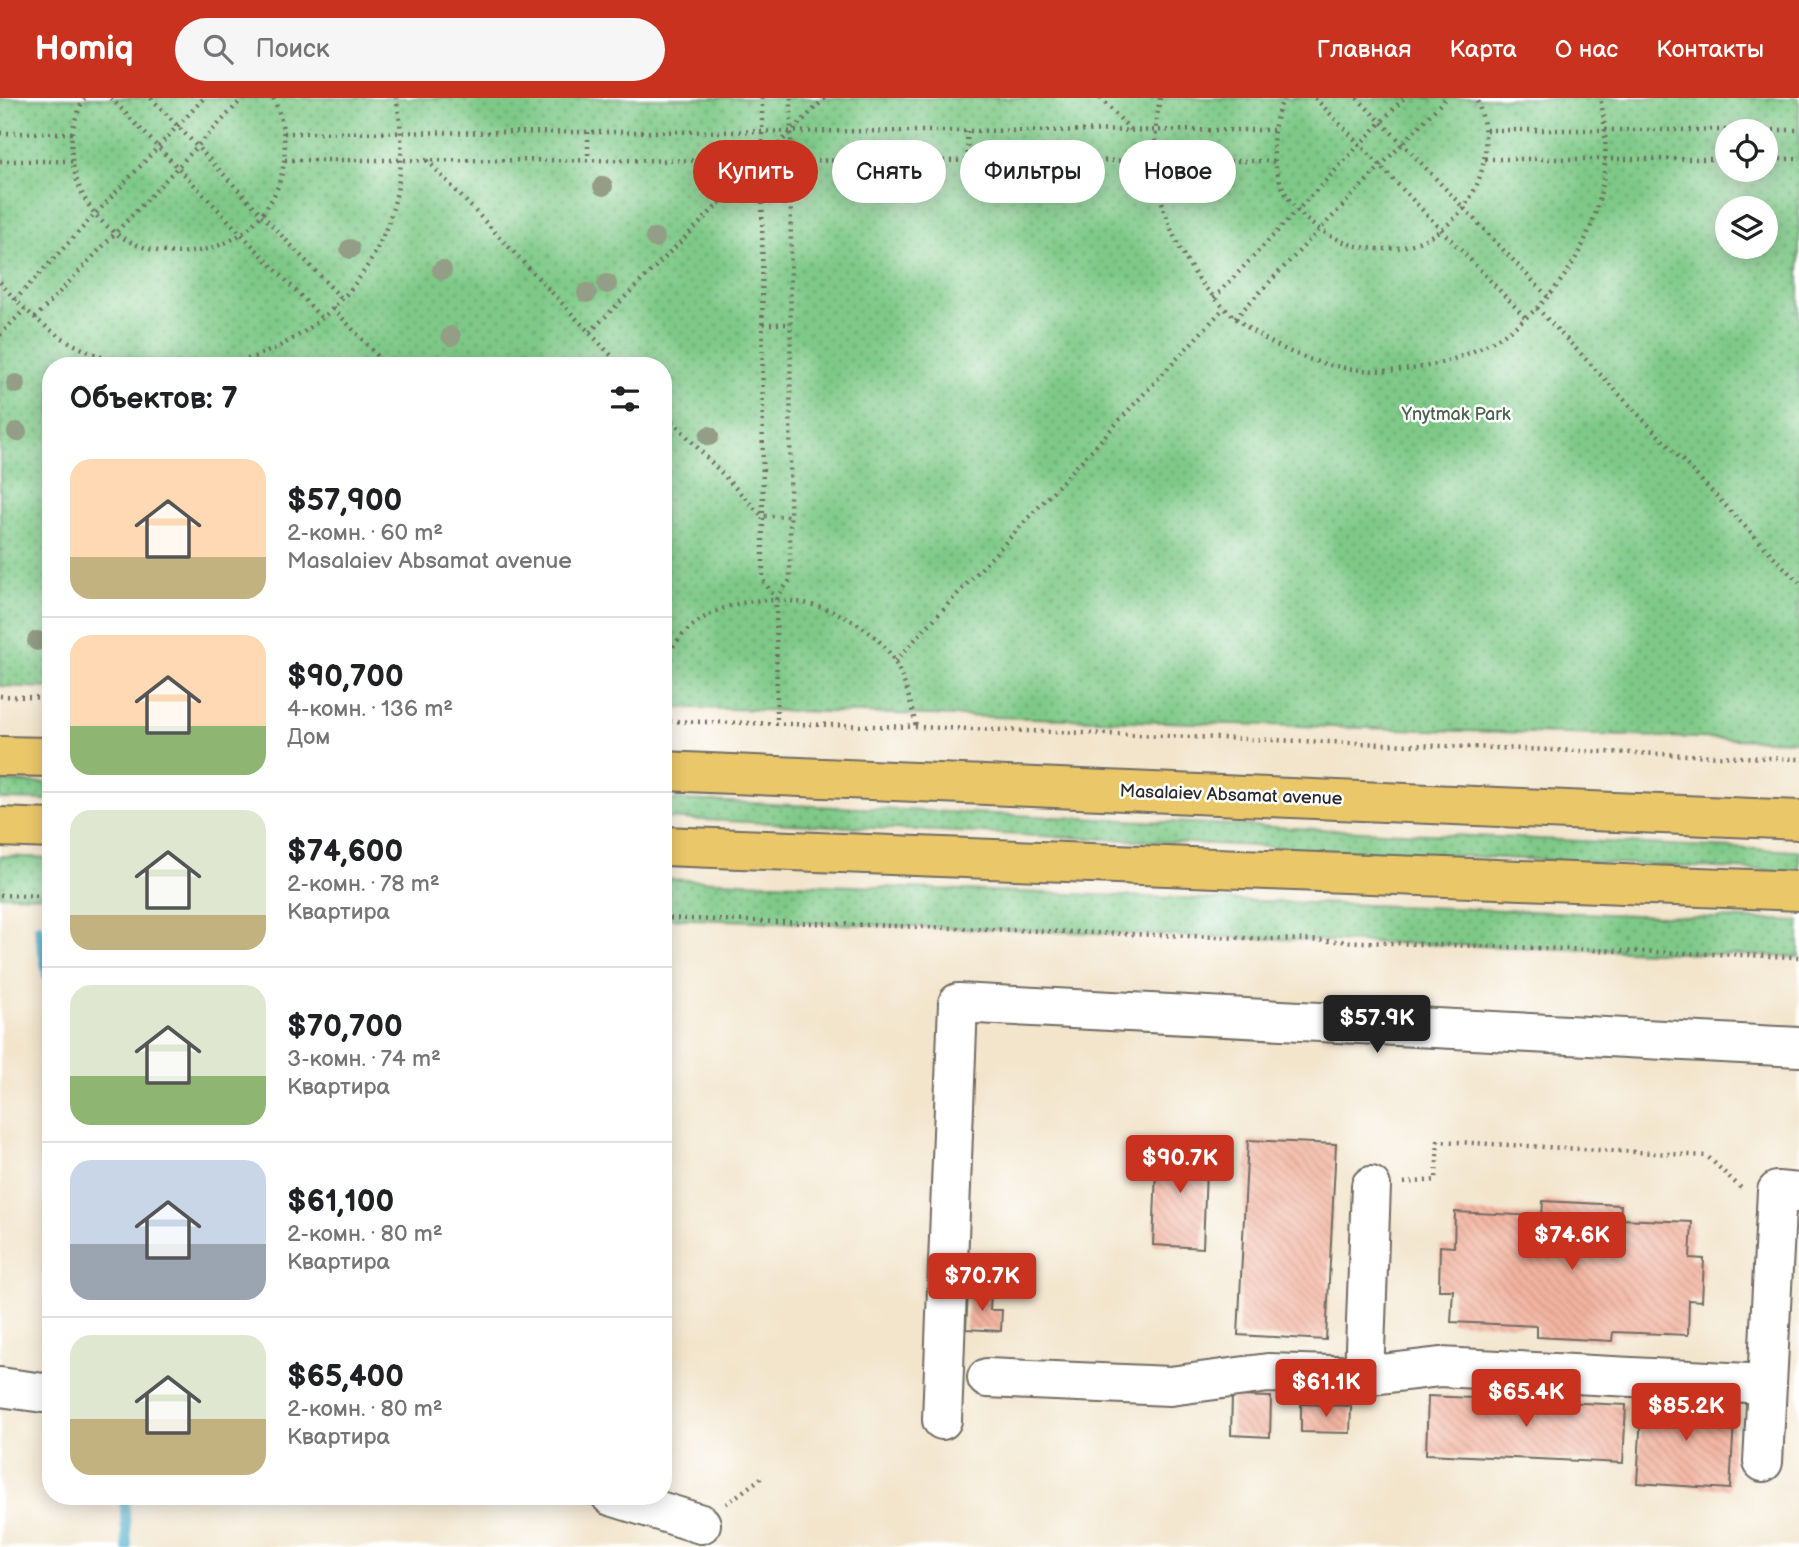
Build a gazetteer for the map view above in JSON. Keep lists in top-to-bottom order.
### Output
{
  "streets": {
    "main road": ["Masalaiev Absamat avenue"]
  },
  "parks": ["Ynytmak Park"],
  "page": {
    "header": "Homiq",
    "search": "Поиск",
    "nav": [
      "Главная",
      "Карта",
      "О нас",
      "Контакты"
    ],
    "chip": [
      "Купить",
      "Снять",
      "Фильтры",
      "Новое"
    ],
    "heading": "Объектов: 7",
    "list": [
      {
        "name": "$57,900",
        "note": "2-комн. · 60 m² · Masalaiev Absamat avenue"
      },
      {
        "name": "$90,700",
        "note": "4-комн. · 136 m² · Дом"
      },
      {
        "name": "$74,600",
        "note": "2-комн. · 78 m² · Квартира"
      },
      {
        "name": "$70,700",
        "note": "3-комн. · 74 m² · Квартира"
      },
      {
        "name": "$61,100",
        "note": "2-комн. · 80 m² · Квартира"
      },
      {
        "name": "$65,400",
        "note": "2-комн. · 80 m² · Квартира"
      }
    ],
    "price": [
      "$57.9K",
      "$90.7K",
      "$74.6K",
      "$70.7K",
      "$61.1K",
      "$65.4K",
      "$85.2K"
    ]
  }
}
